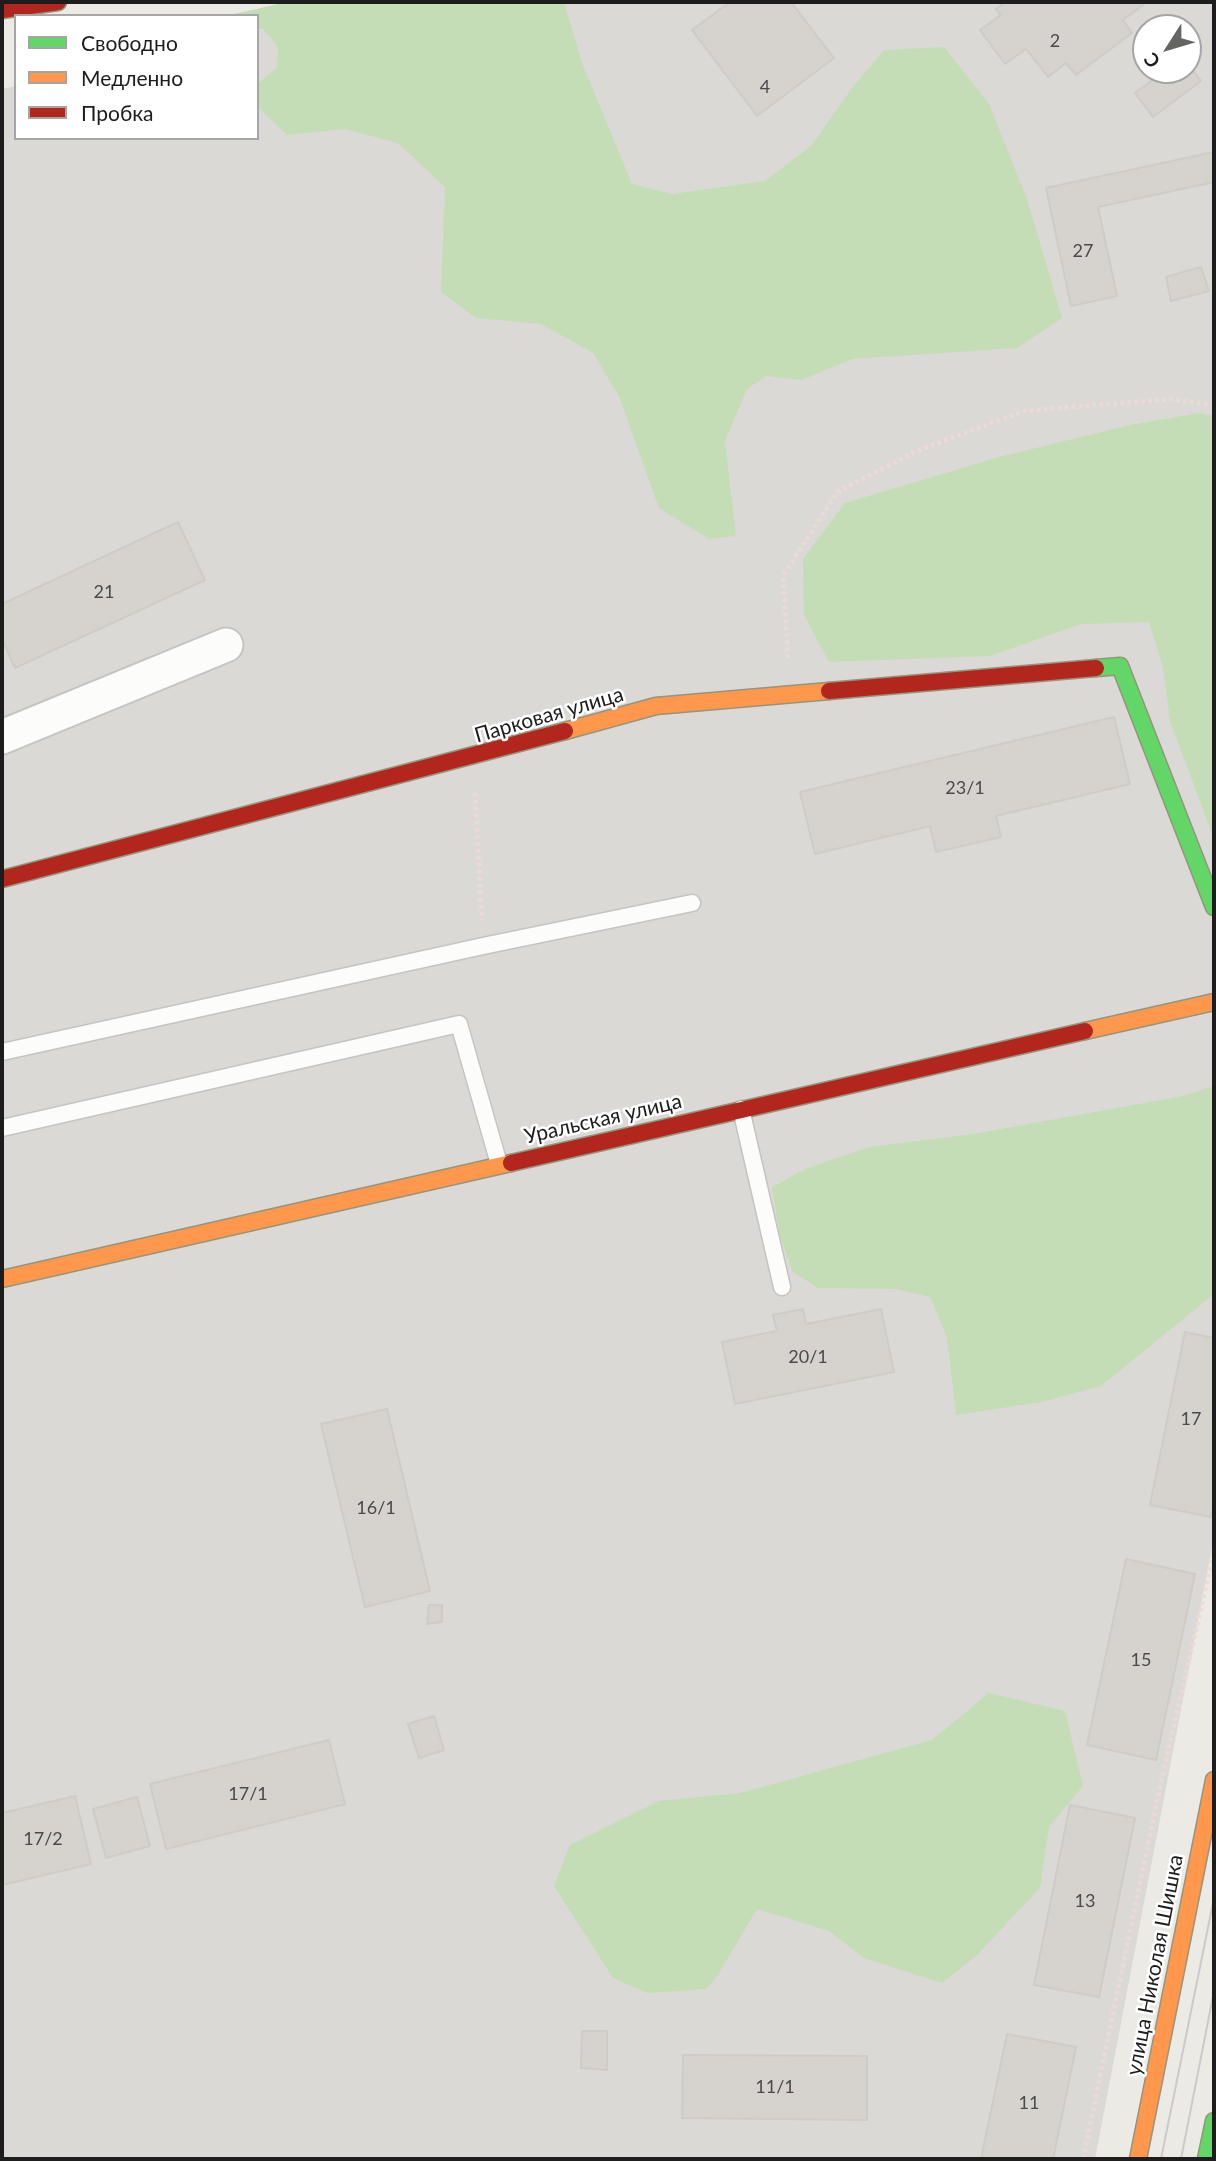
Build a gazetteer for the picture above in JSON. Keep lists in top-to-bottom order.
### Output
{
  "streets": {
    "street": ["Парковая улица", "Уральская улица", "улица Николая Шишка"]
  },
  "house_numbers": [
    "2",
    "4",
    "27",
    "21",
    "23/1",
    "20/1",
    "17",
    "16/1",
    "15",
    "17/1",
    "17/2",
    "13",
    "11/1",
    "11"
  ],
  "legend": ["Свободно", "Медленно", "Пробка"],
  "north": "bottom left"
}
